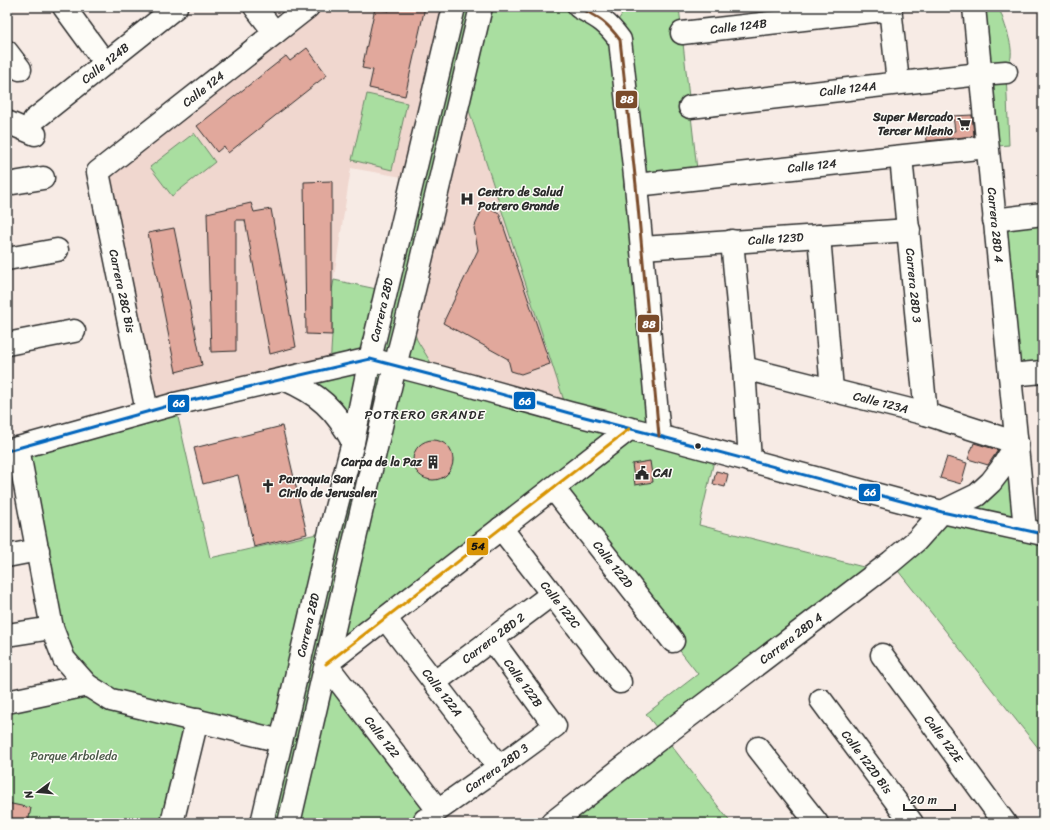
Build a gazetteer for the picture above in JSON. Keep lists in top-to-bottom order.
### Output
{
  "streets": {
    "street": [
      "Calle 124B",
      "Calle 124",
      "Calle 124A",
      "Carrera 28D 4",
      "Calle 123D",
      "Carrera 28D 3",
      "Carrera 28C Bis",
      "Carrera 28D",
      "Calle 123A",
      "Calle 122D",
      "Calle 122C",
      "Carrera 28D 2",
      "Calle 122B",
      "Calle 122A",
      "Calle 122",
      "Calle 122E",
      "Calle 122D Bis"
    ]
  },
  "crossings": [
    ["Calle 124", "Carrera 28D 4"],
    ["Calle 124", "Carrera 28D 3"],
    ["Calle 124", "Carrera 28C Bis"],
    ["Calle 124A", "Carrera 28D 4"],
    ["Carrera 28D 4", "Calle 123A"],
    ["Calle 123D", "Carrera 28D 3"],
    ["Carrera 28D 3", "Calle 123A"],
    ["Carrera 28D 3", "Calle 122B"],
    ["Carrera 28D 3", "Calle 122A"],
    ["Carrera 28D 3", "Calle 122"],
    ["Calle 122C", "Carrera 28D 2"],
    ["Carrera 28D 2", "Calle 122B"],
    ["Carrera 28D 2", "Calle 122A"]
  ],
  "districts": ["POTRERO GRANDE"],
  "parks": ["Parque Arboleda"],
  "places": {
    "supermarket": ["Super Mercado Tercer Milenio"],
    "hospital": ["Centro de Salud Potrero Grande"],
    "building": ["Carpa de la Paz"],
    "public building": ["CAI"],
    "church": ["Parroquia San Cirilo de Jerusalen"]
  },
  "lines": ["transit line 88", "transit line 66", "transit line 54"],
  "scale_bar": "20 m",
  "north": "left"
}
